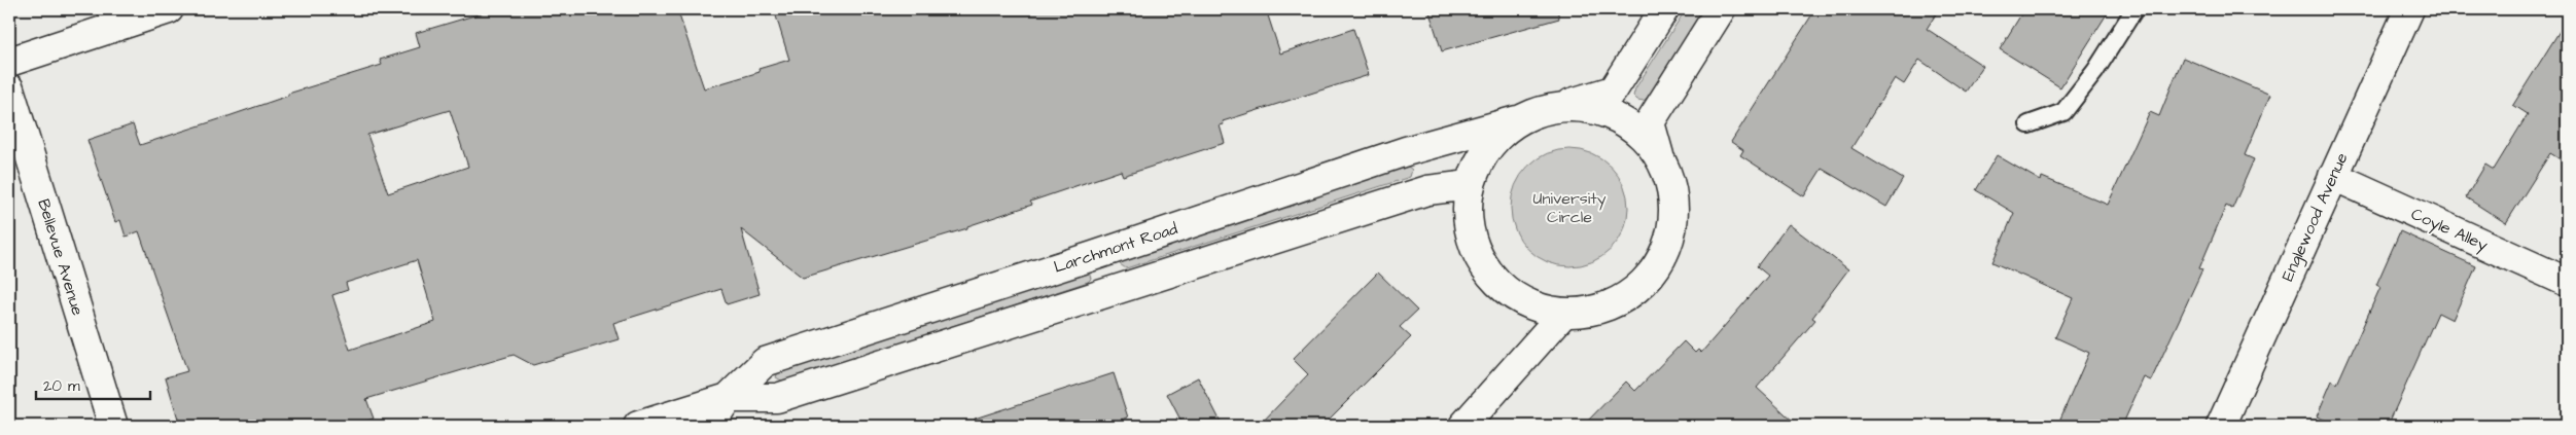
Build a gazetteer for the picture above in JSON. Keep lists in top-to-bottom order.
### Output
{
  "streets": {
    "street": [
      "Englewood Avenue",
      "Coyle Alley",
      "Larchmont Road",
      "Bellevue Avenue"
    ]
  },
  "crossings": [
    ["Englewood Avenue", "Coyle Alley"]
  ],
  "parks": ["University Circle"],
  "scale_bar": "20 m"
}
